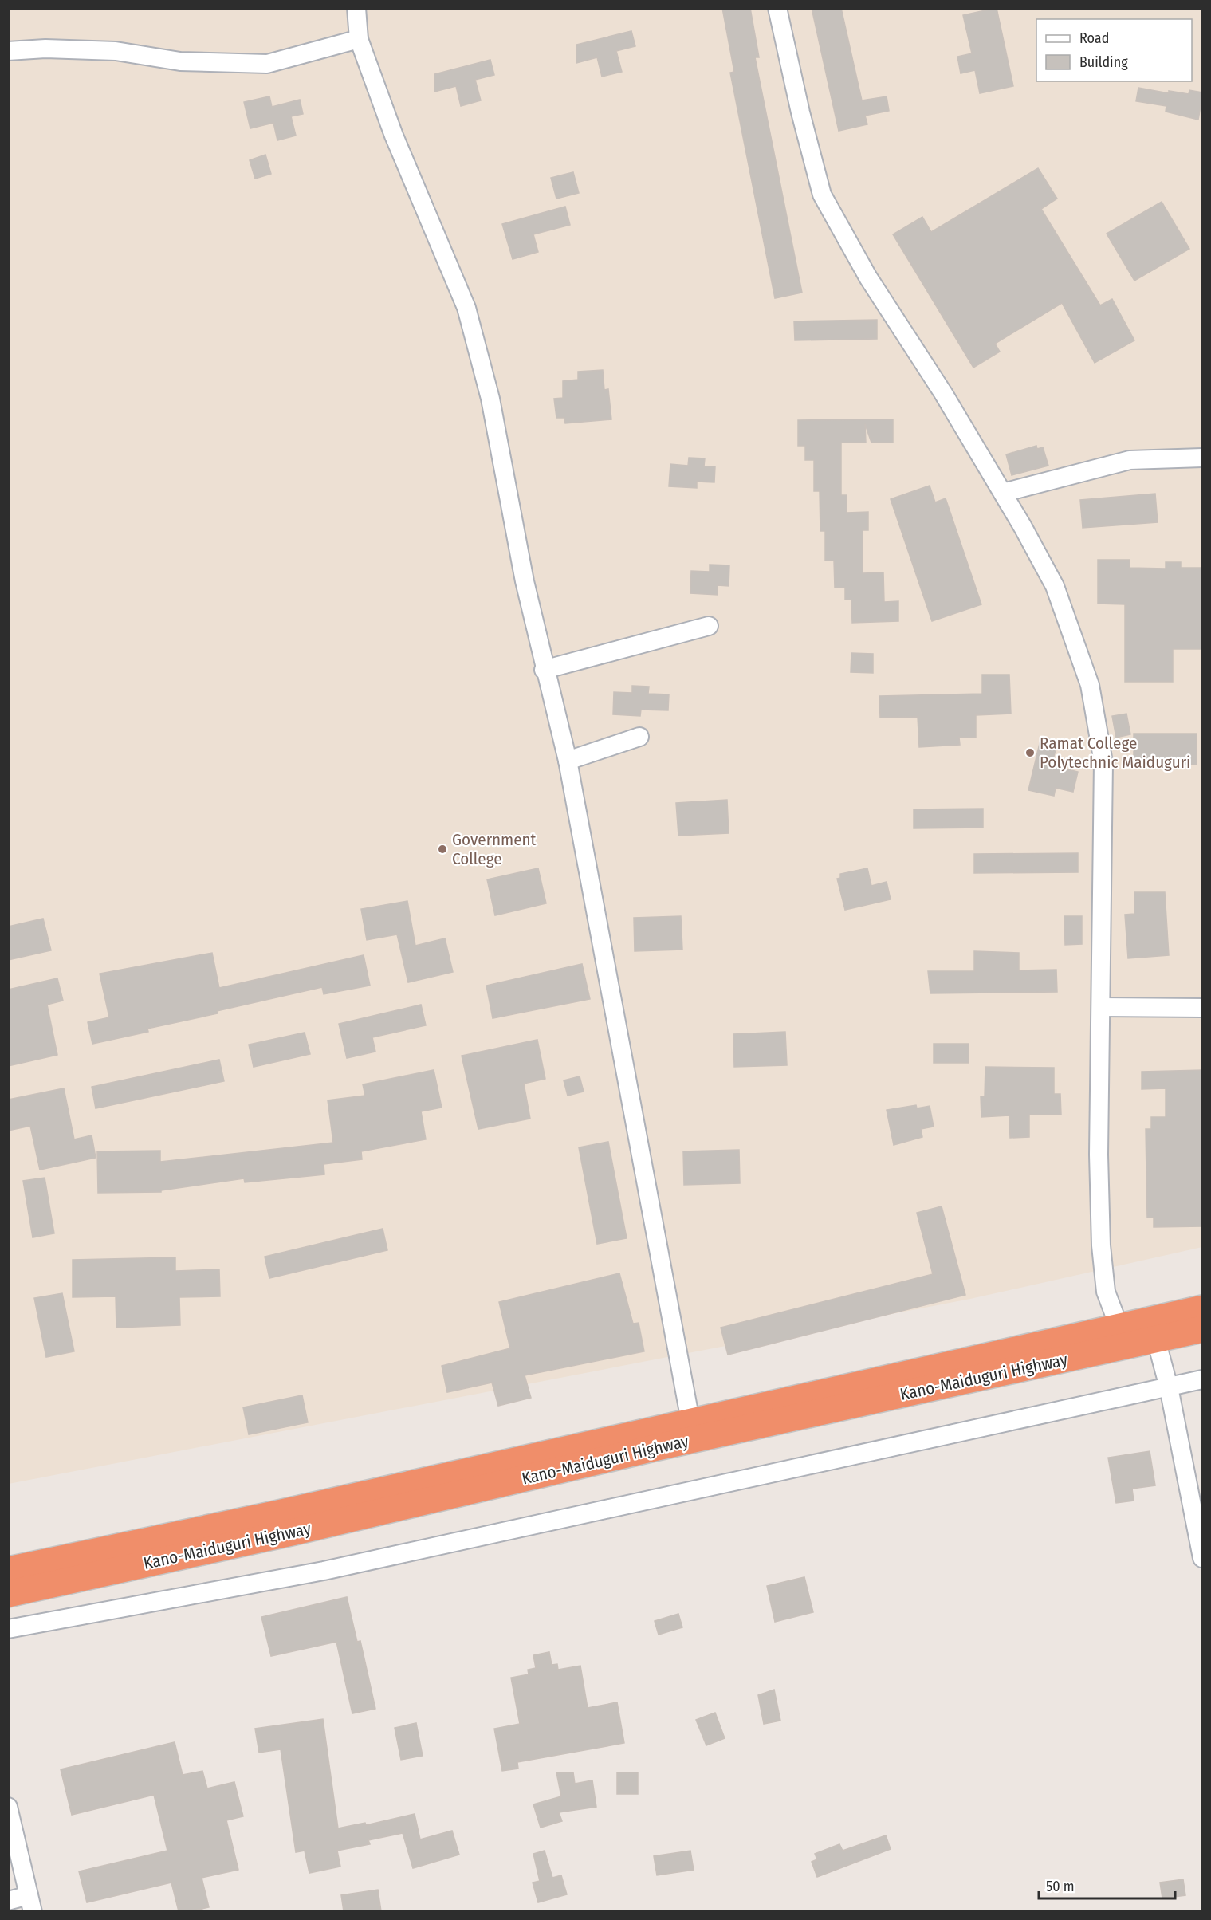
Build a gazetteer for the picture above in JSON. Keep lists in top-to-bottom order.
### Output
{
  "streets": {
    "highway": ["Kano-Maiduguri Highway"]
  },
  "places": ["Ramat College Polytechnic Maiduguri", "Government College"],
  "legend": ["Road", "Building"],
  "scale_bar": "50 m"
}
